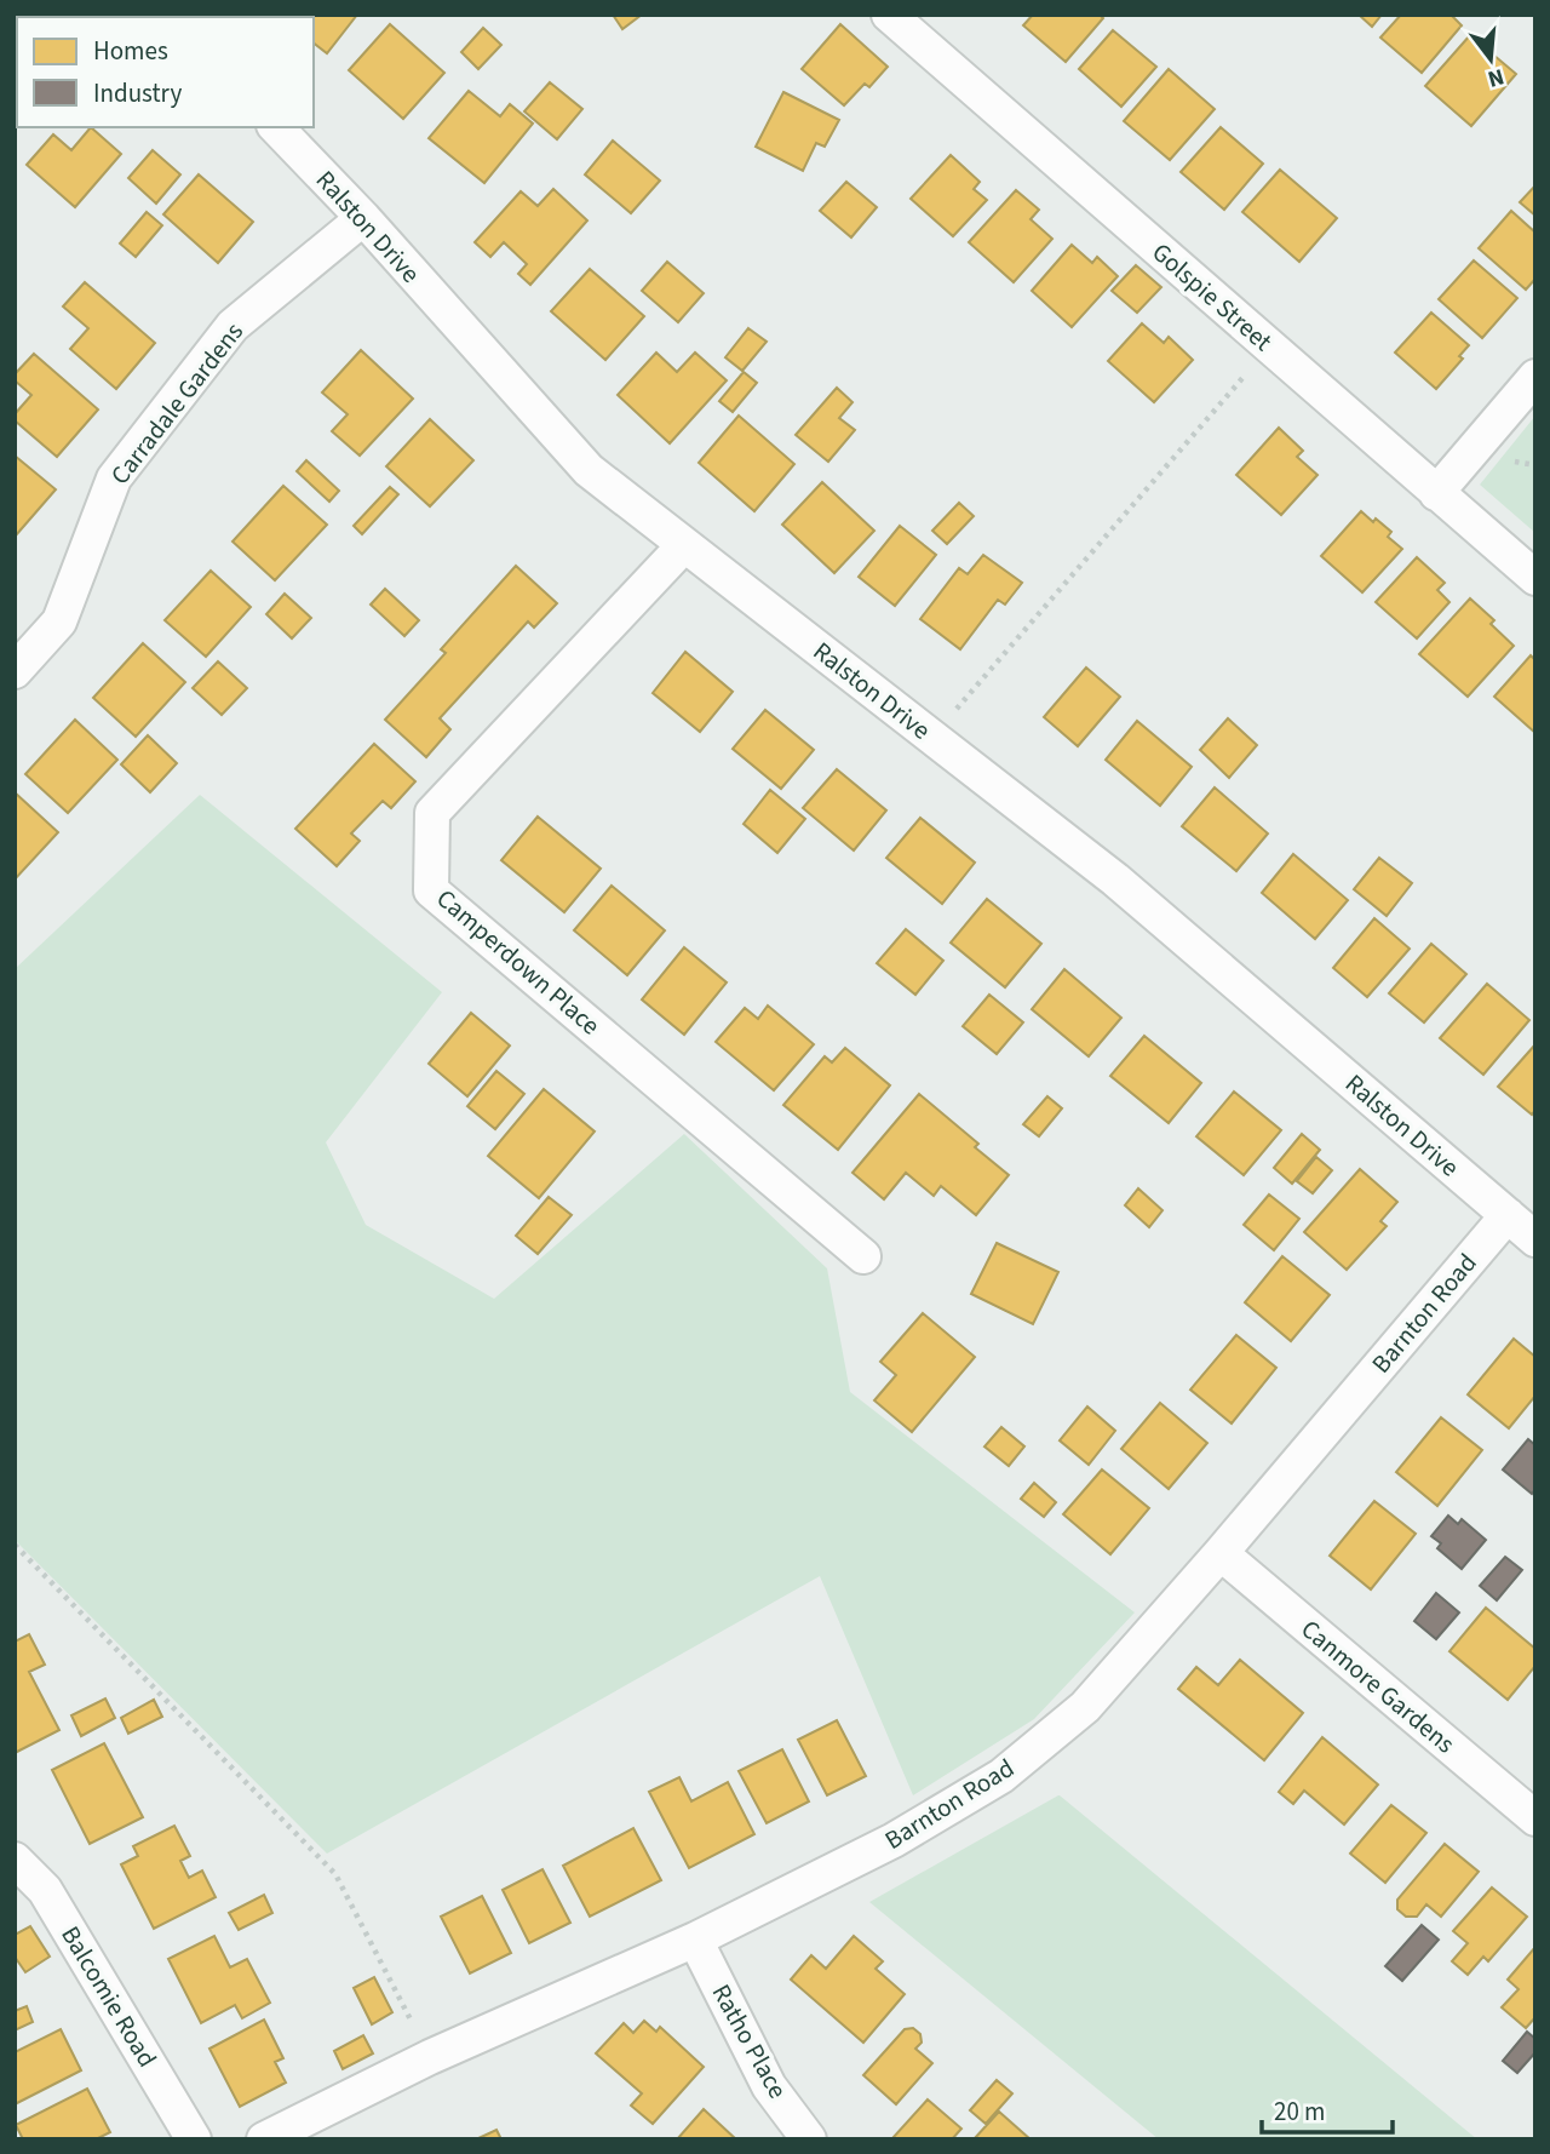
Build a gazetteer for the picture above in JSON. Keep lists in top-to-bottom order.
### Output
{
  "streets": {
    "street": [
      "Ralston Drive",
      "Golspie Street",
      "Carradale Gardens",
      "Camperdown Place",
      "Barnton Road",
      "Canmore Gardens",
      "Balcomie Road",
      "Ratho Place"
    ]
  },
  "crossings": [
    ["Ralston Drive", "Carradale Gardens"],
    ["Ralston Drive", "Camperdown Place"],
    ["Ralston Drive", "Barnton Road"],
    ["Barnton Road", "Canmore Gardens"],
    ["Barnton Road", "Ratho Place"]
  ],
  "legend": ["Homes", "Industry"],
  "scale_bar": "20 m",
  "north": "bottom"
}
